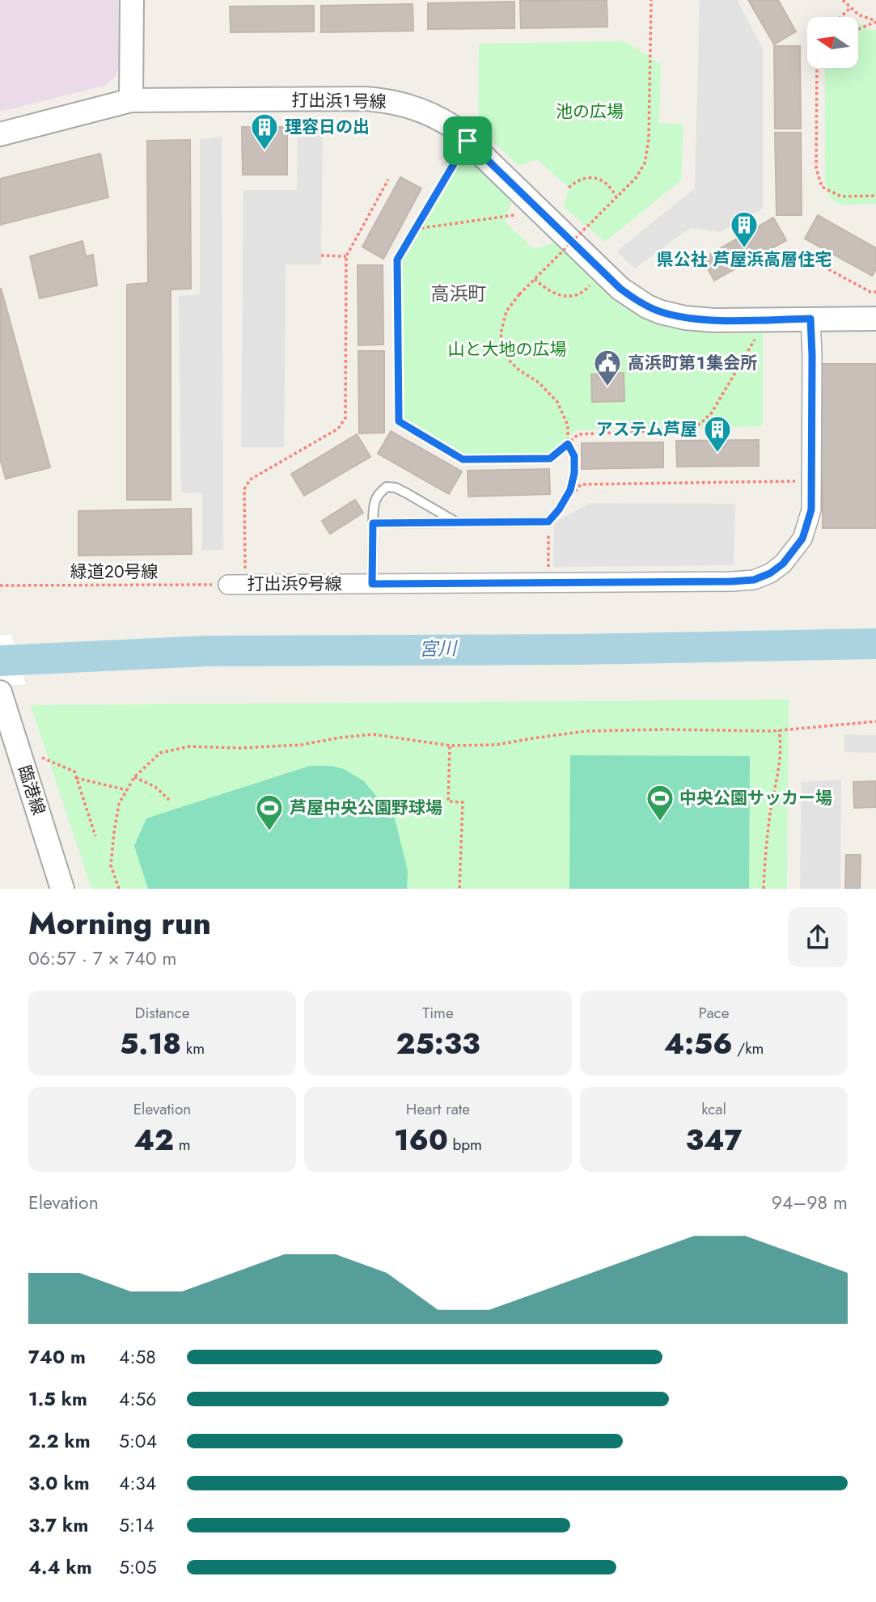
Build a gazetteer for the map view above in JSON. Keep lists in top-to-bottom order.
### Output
{
  "streets": {
    "street": ["打出浜１号線", "打出浜９号線", "臨港線"],
    "path": ["緑道２０号線"]
  },
  "crossings": [
    ["打出浜１号線", "打出浜９号線"],
    ["緑道２０号線", "打出浜９号線"]
  ],
  "districts": ["高浜町"],
  "water": ["宮川"],
  "parks": ["池の広場", "山と大地の広場"],
  "places": {
    "building": ["理容日の出", "県公社 芦屋浜高層住宅", "アステム芦屋"],
    "public building": ["高浜町第１集会所"],
    "sports": ["中央公園サッカー場", "芦屋中央公園野球場"]
  },
  "north": "left",
  "page": {
    "heading": ["Morning run", "06:57 · 7 × 740 m"],
    "stats": [
      ["Distance", "5.18 km"],
      ["Time", "25:33"],
      ["Pace", "4:56 /km"],
      ["Elevation", "42 m"],
      ["Heart rate", "160 bpm"],
      ["kcal", "347"]
    ],
    "chart": ["Elevation", "94–98 m"],
    "list": [
      {
        "name": "740 m",
        "note": "4:58"
      },
      {
        "name": "1.5 km",
        "note": "4:56"
      },
      {
        "name": "2.2 km",
        "note": "5:04"
      },
      {
        "name": "3.0 km",
        "note": "4:34"
      },
      {
        "name": "3.7 km",
        "note": "5:14"
      },
      {
        "name": "4.4 km",
        "note": "5:05"
      }
    ]
  }
}
